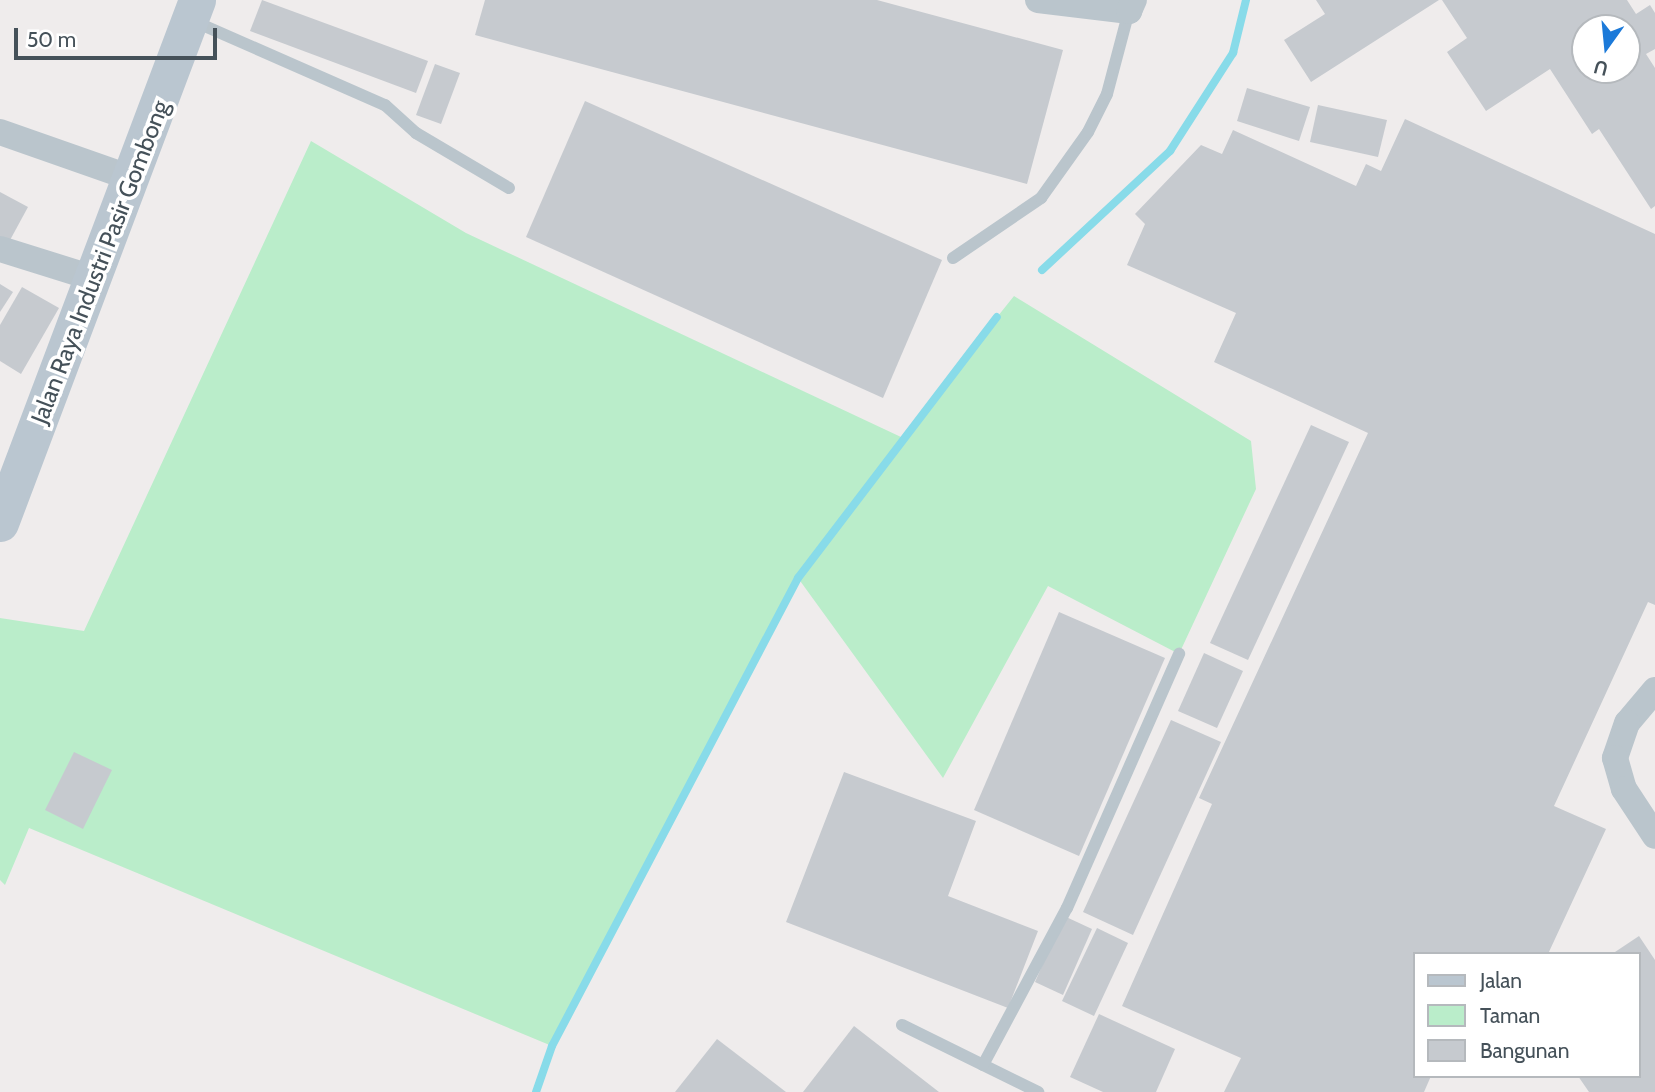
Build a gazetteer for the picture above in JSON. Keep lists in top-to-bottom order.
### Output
{
  "streets": {
    "main road": ["Jalan Raya Industri Pasir Gombong"]
  },
  "legend": ["Jalan", "Taman", "Bangunan"],
  "scale_bar": "50 m",
  "north": "bottom"
}
